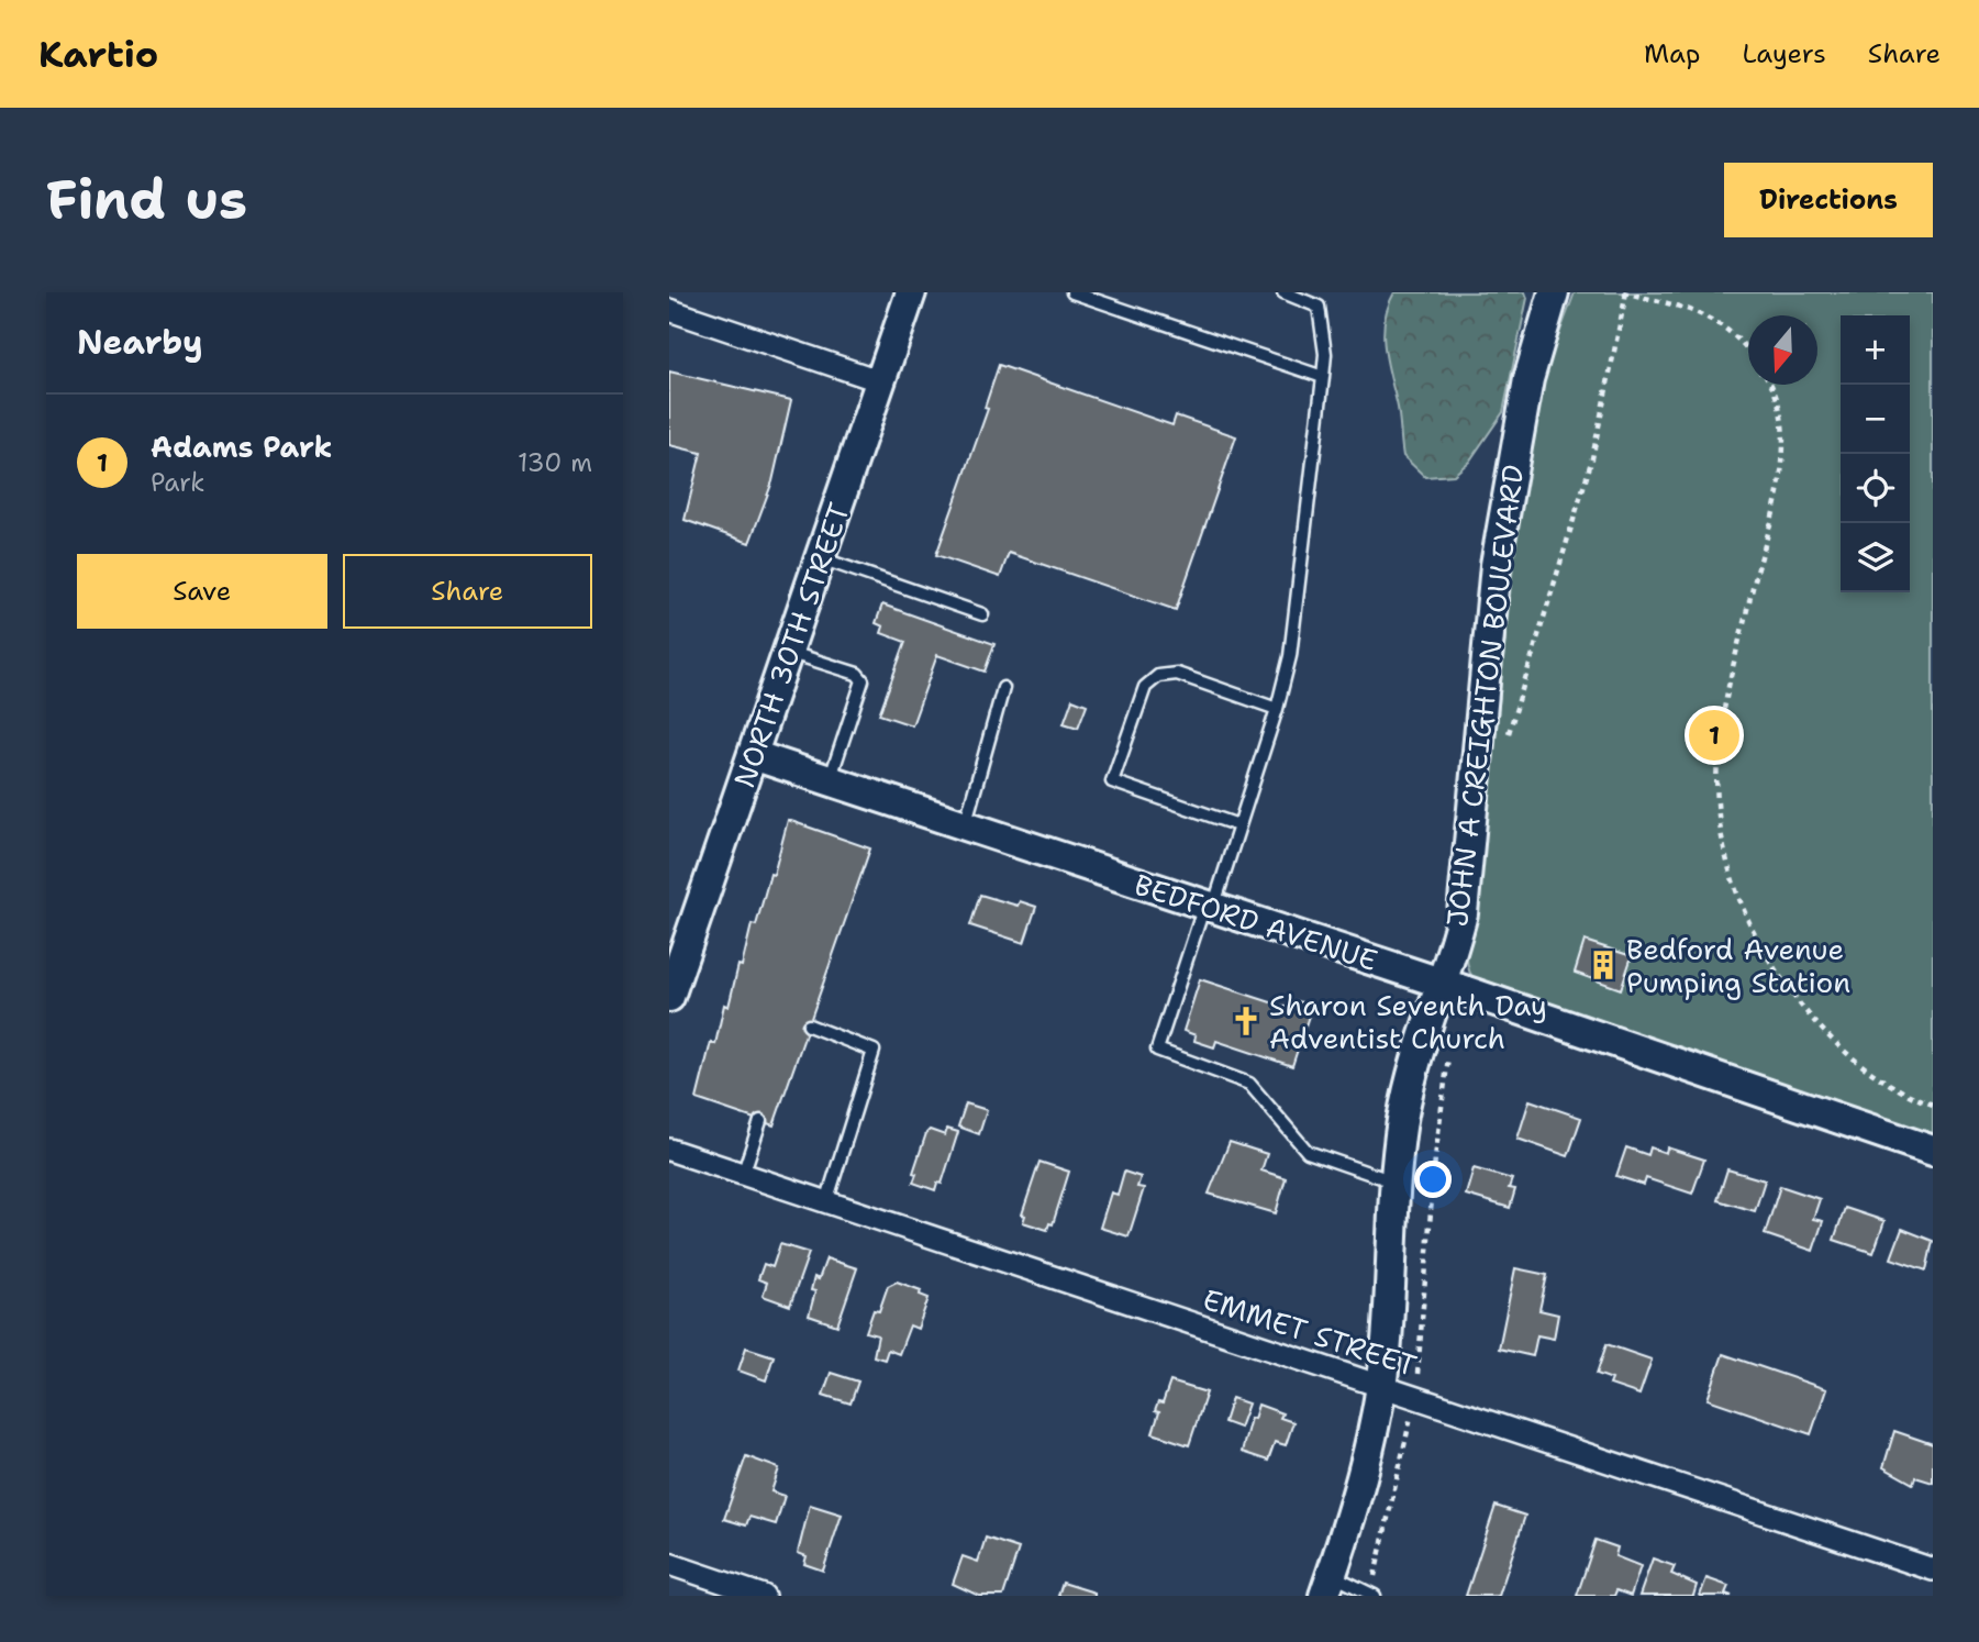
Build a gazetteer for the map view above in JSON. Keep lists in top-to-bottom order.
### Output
{
  "streets": {
    "street": [
      "NORTH 30TH STREET",
      "JOHN A CREIGHTON BOULEVARD",
      "BEDFORD AVENUE",
      "EMMET STREET"
    ]
  },
  "crossings": [
    ["NORTH 30TH STREET", "BEDFORD AVENUE"],
    ["JOHN A CREIGHTON BOULEVARD", "BEDFORD AVENUE"],
    ["JOHN A CREIGHTON BOULEVARD", "EMMET STREET"]
  ],
  "places": {
    "building": ["Bedford Avenue Pumping Station"],
    "church": ["Sharon Seventh Day Adventist Church"]
  },
  "north": "bottom",
  "page": {
    "header": "Kartio",
    "nav": ["Map", "Layers", "Share"],
    "buttons": [
      "Directions",
      ["Save", "Share"]
    ],
    "title": "Find us",
    "heading": "Nearby",
    "map_buttons": ["+", "−"],
    "list": [
      {
        "mark": "1",
        "name": "Adams Park",
        "note": "Park",
        "value": "130 m"
      }
    ],
    "pins": "1"
  }
}
